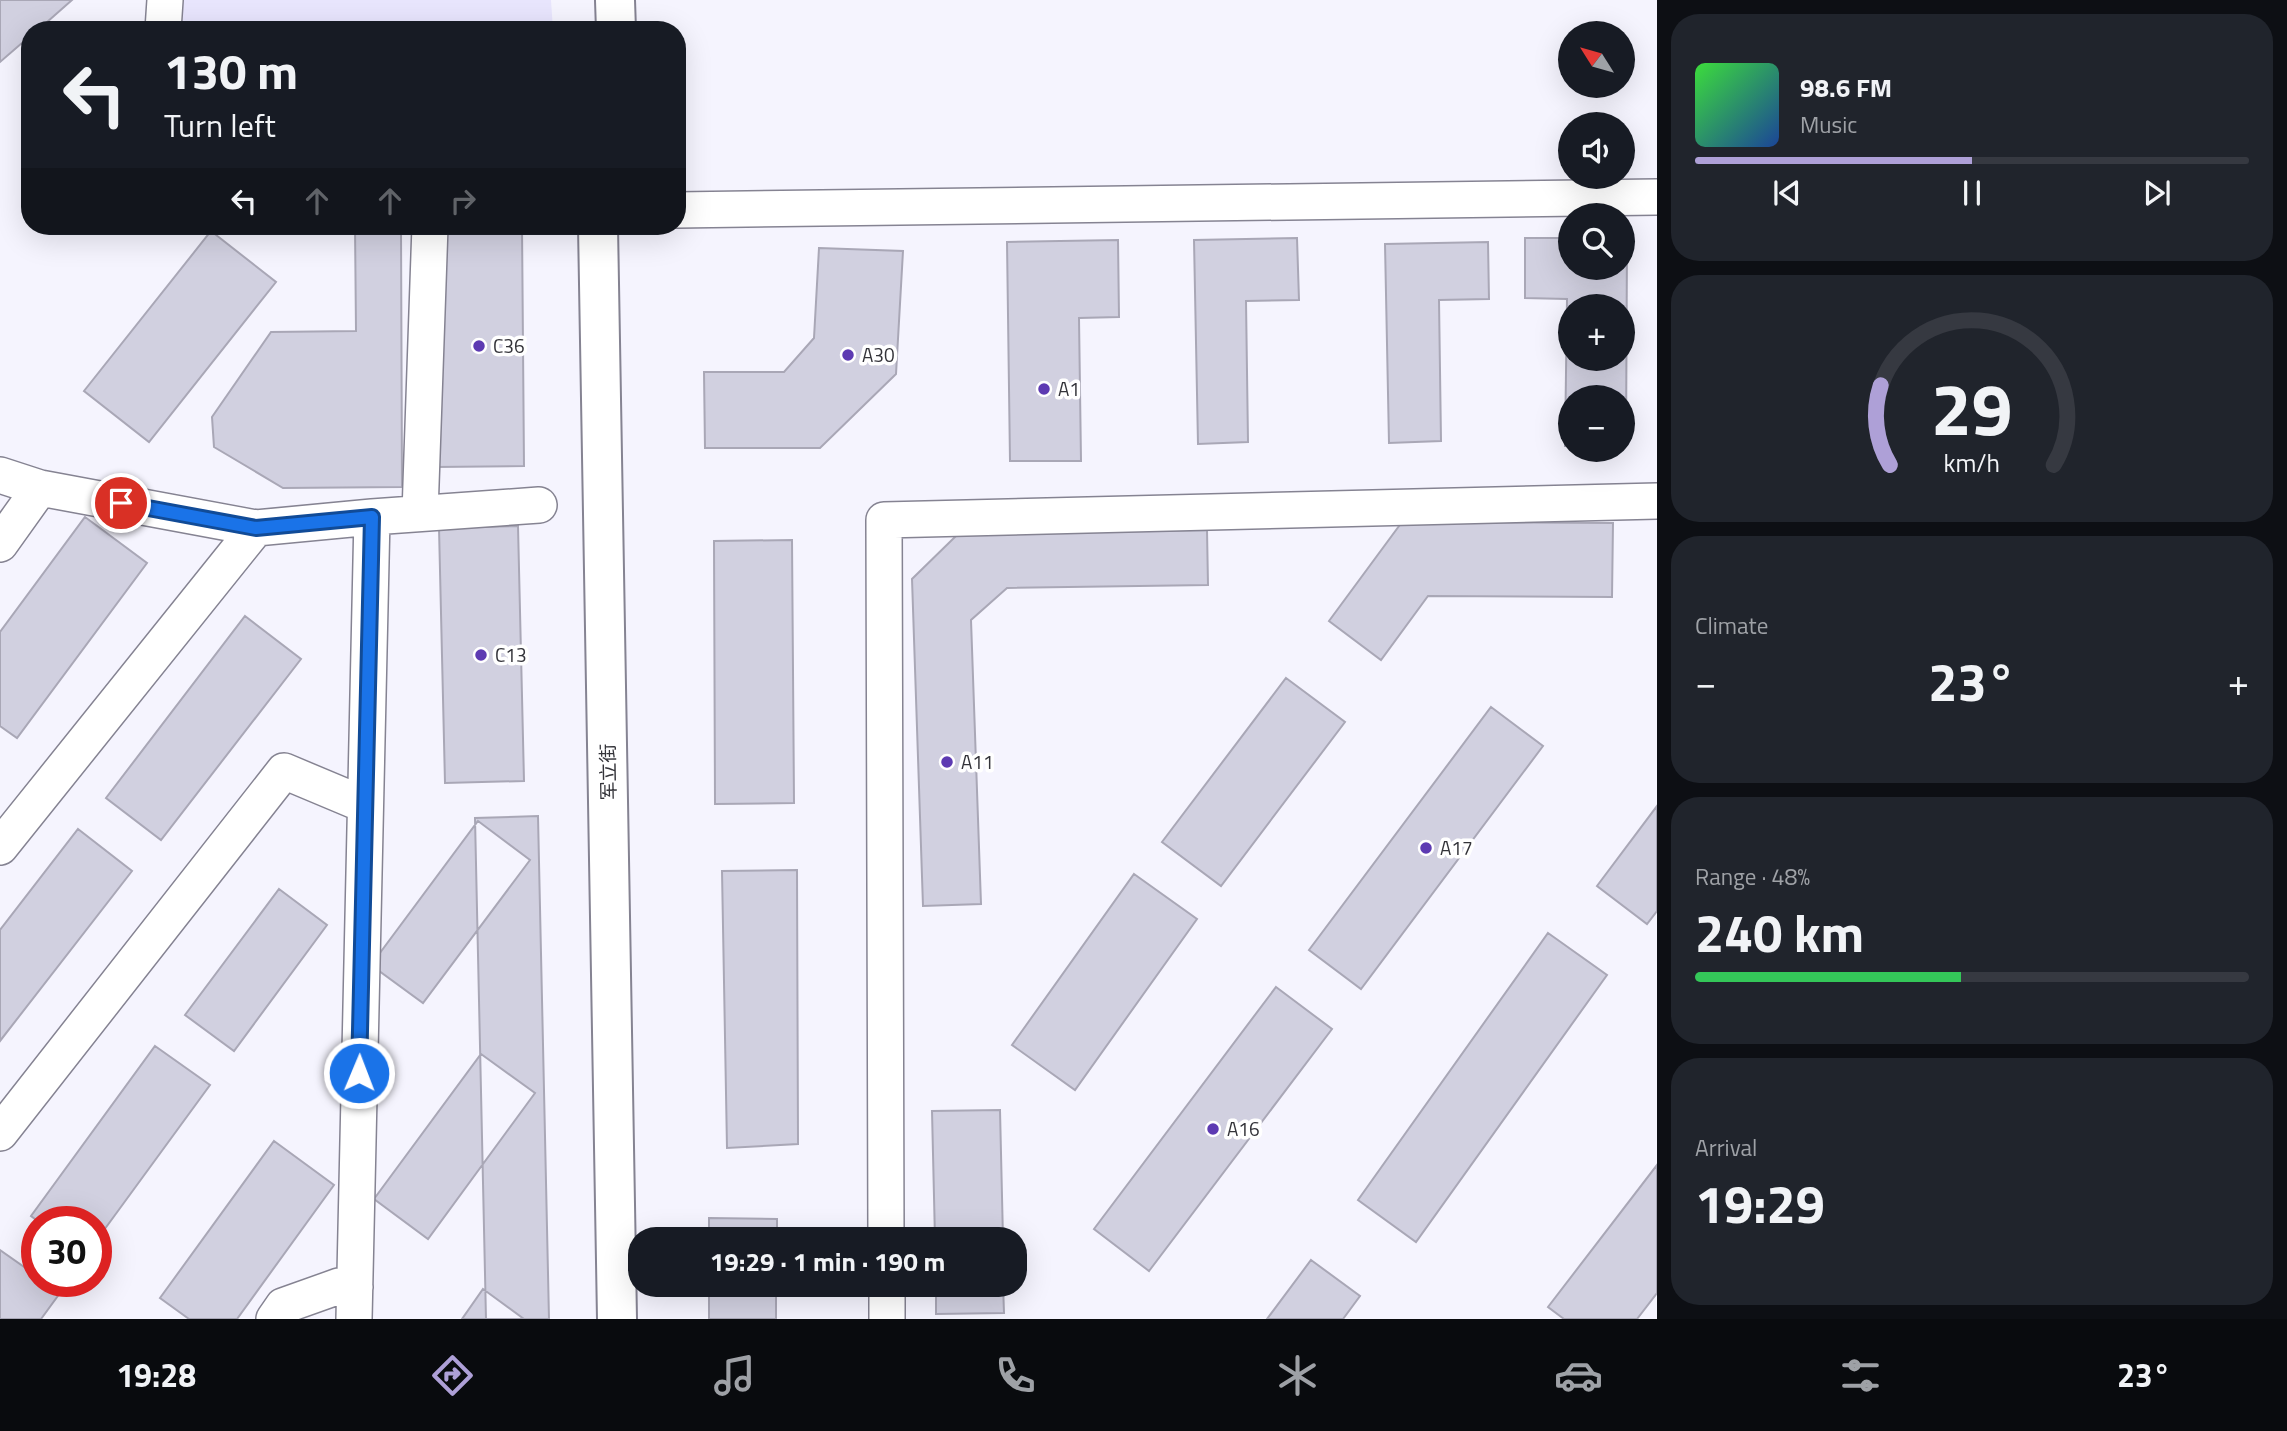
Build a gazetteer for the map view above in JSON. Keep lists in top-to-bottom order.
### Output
{
  "streets": {
    "main road": ["军立街"]
  },
  "places": [
    "C36",
    "A30",
    "A1",
    "C13",
    "A11",
    "A17",
    "A16"
  ],
  "north": "top left",
  "page": {
    "map_buttons": ["+", "−"],
    "turn": ["130 m", "Turn left"],
    "song": ["98.6 FM", "Music"],
    "tile": [
      "Climate",
      ["Range · 48%", "240 km"],
      ["Arrival", "19:29"]
    ],
    "heat": ["−", "23°", "+"],
    "limit": "30",
    "trip": "19:29 · 1 min · 190 m",
    "tabs": ["19:28", "23°"],
    "gauge": ["29", "km/h"]
  }
}
